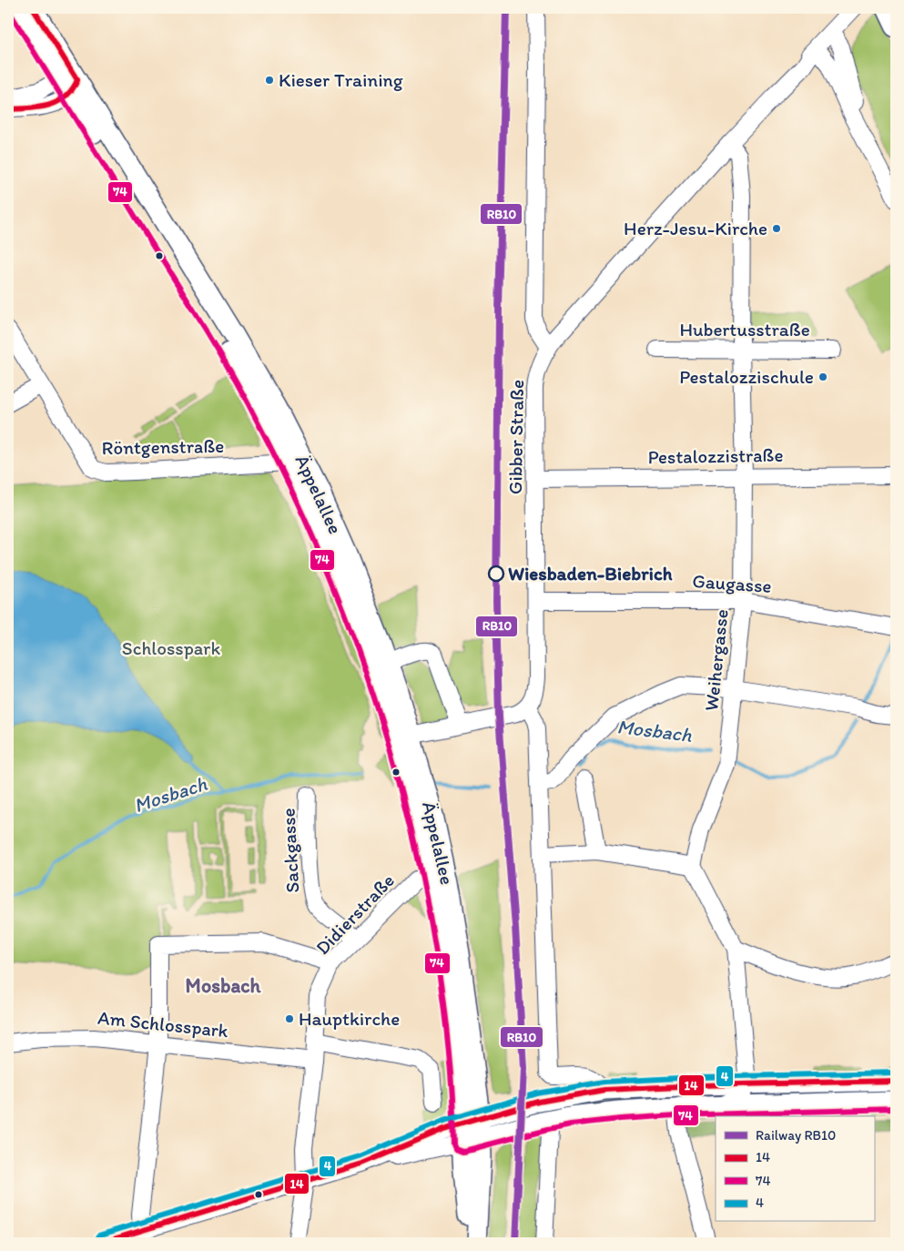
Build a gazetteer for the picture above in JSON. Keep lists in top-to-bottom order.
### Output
{
  "streets": {
    "main road": ["Äppelallee"],
    "street": [
      "Hubertusstraße",
      "Gibber Straße",
      "Röntgenstraße",
      "Pestalozzistraße",
      "Gaugasse",
      "Weihergasse",
      "Sackgasse",
      "Didierstraße",
      "Am Schlosspark"
    ]
  },
  "crossings": [
    ["Hubertusstraße", "Weihergasse"],
    ["Gibber Straße", "Pestalozzistraße"],
    ["Gibber Straße", "Gaugasse"],
    ["Gibber Straße", "Weihergasse"],
    ["Röntgenstraße", "Äppelallee"],
    ["Pestalozzistraße", "Weihergasse"],
    ["Äppelallee", "Didierstraße"],
    ["Gaugasse", "Weihergasse"],
    ["Sackgasse", "Didierstraße"],
    ["Didierstraße", "Am Schlosspark"]
  ],
  "districts": ["Mosbach"],
  "water": ["Mosbach"],
  "parks": ["Schlosspark"],
  "places": [
    "Kieser Training",
    "Herz-Jesu-Kirche",
    "Pestalozzischule",
    "Wiesbaden-Biebrich",
    "Hauptkirche"
  ],
  "lines": [
    "rail line RB10",
    "transit line 14",
    "transit line 74",
    "transit line 4"
  ],
  "legend": [
    "Railway RB10",
    "14",
    "74",
    "4"
  ]
}
